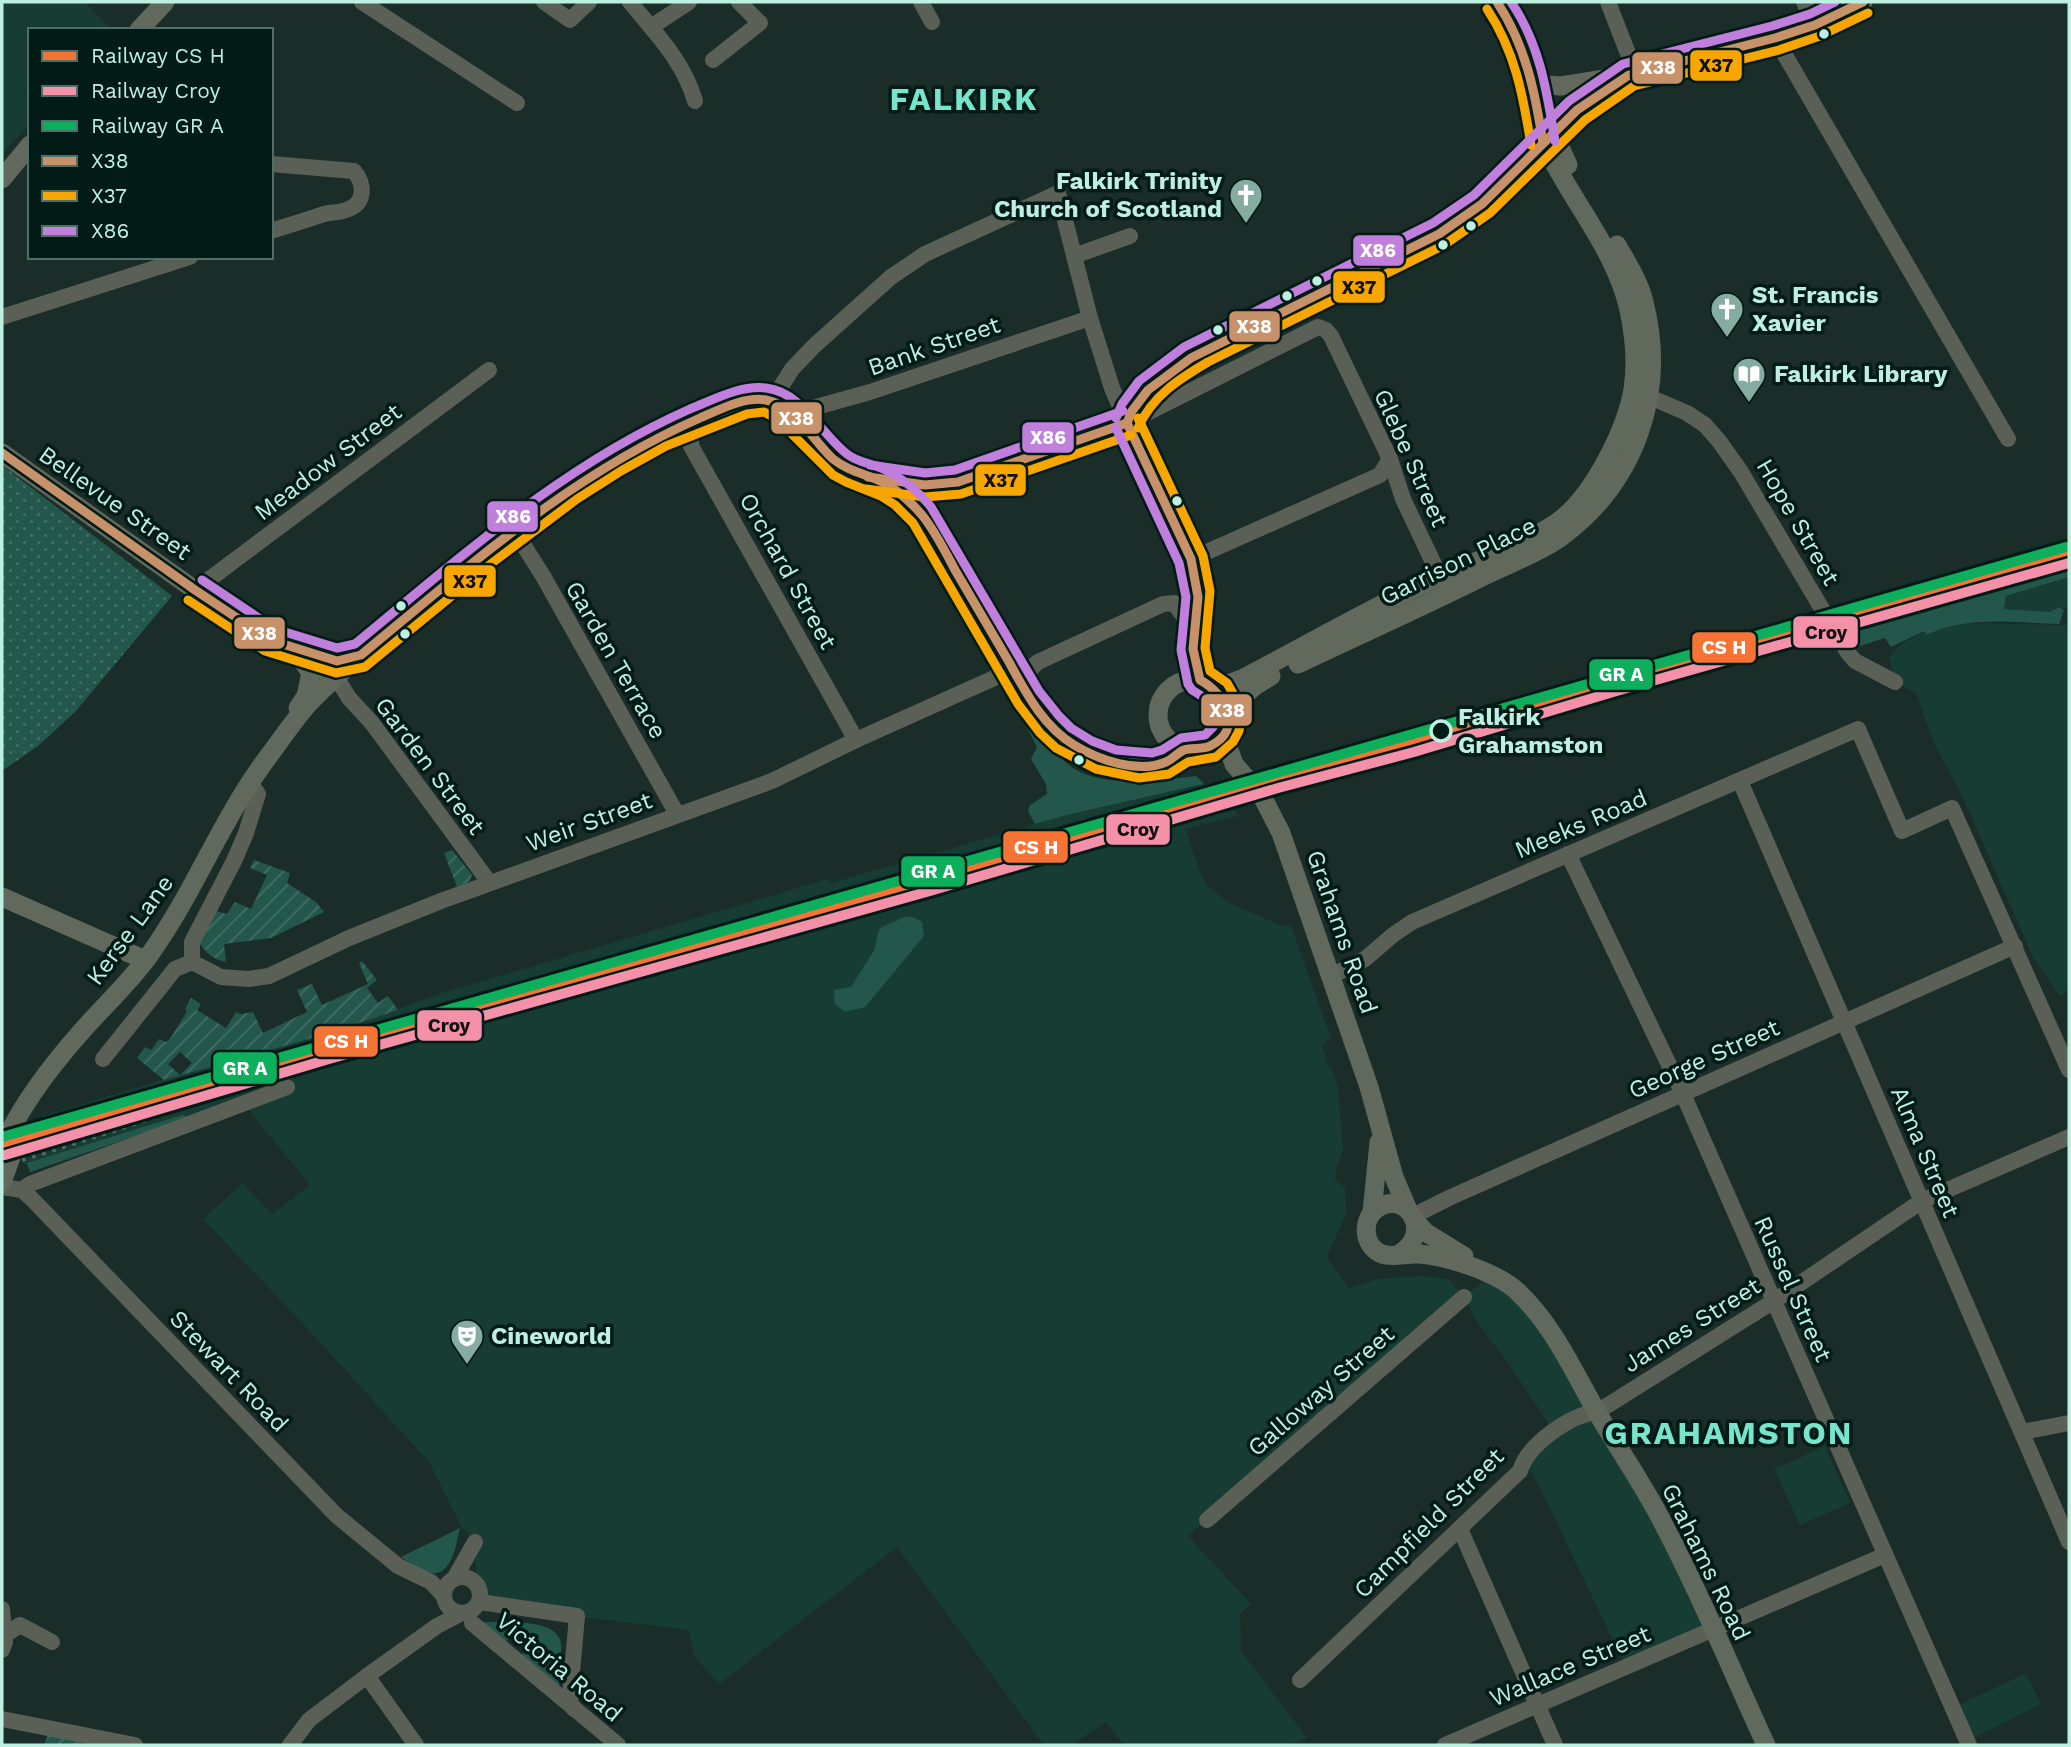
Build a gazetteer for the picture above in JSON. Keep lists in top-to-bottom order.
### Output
{
  "streets": {
    "main road": [
      "Bellevue Street",
      "Garrison Place",
      "Kerse Lane",
      "Grahams Road"
    ],
    "street": [
      "Bank Street",
      "Glebe Street",
      "Meadow Street",
      "Hope Street",
      "Orchard Street",
      "Garden Terrace",
      "Garden Street",
      "Weir Street",
      "Meeks Road",
      "George Street",
      "Alma Street",
      "Russel Street",
      "James Street",
      "Stewart Road",
      "Galloway Street",
      "Campfield Street",
      "Wallace Street",
      "Victoria Road"
    ]
  },
  "crossings": [
    ["Bank Street", "Kerse Lane"],
    ["Glebe Street", "Garrison Place"],
    ["Meadow Street", "Bellevue Street"],
    ["Bellevue Street", "Garden Street"],
    ["Bellevue Street", "Kerse Lane"],
    ["Hope Street", "Garrison Place"],
    ["Garrison Place", "Grahams Road"],
    ["Orchard Street", "Weir Street"],
    ["Orchard Street", "Kerse Lane"],
    ["Garden Terrace", "Weir Street"],
    ["Garden Terrace", "Kerse Lane"],
    ["Garden Street", "Weir Street"],
    ["Garden Street", "Kerse Lane"],
    ["Weir Street", "Kerse Lane"],
    ["Meeks Road", "Grahams Road"],
    ["Meeks Road", "George Street"],
    ["Meeks Road", "Alma Street"],
    ["Meeks Road", "Russel Street"],
    ["Grahams Road", "George Street"],
    ["Grahams Road", "James Street"],
    ["Grahams Road", "Campfield Street"],
    ["Grahams Road", "Wallace Street"],
    ["George Street", "Alma Street"],
    ["George Street", "Russel Street"],
    ["Alma Street", "James Street"],
    ["Russel Street", "James Street"],
    ["Russel Street", "Wallace Street"],
    ["James Street", "Campfield Street"],
    ["Stewart Road", "Victoria Road"]
  ],
  "districts": ["FALKIRK", "GRAHAMSTON"],
  "places": {
    "church": ["Falkirk Trinity Church of Scotland", "St. Francis Xavier"],
    "library": ["Falkirk Library"],
    "other": ["Falkirk Grahamston"],
    "theatre": ["Cineworld"]
  },
  "lines": [
    "transit line X38",
    "transit line X86",
    "transit line X37",
    "rail line Croy"
  ],
  "legend": [
    "Railway CS H",
    "Railway Croy",
    "Railway GR A",
    "X38",
    "X37",
    "X86"
  ]
}
